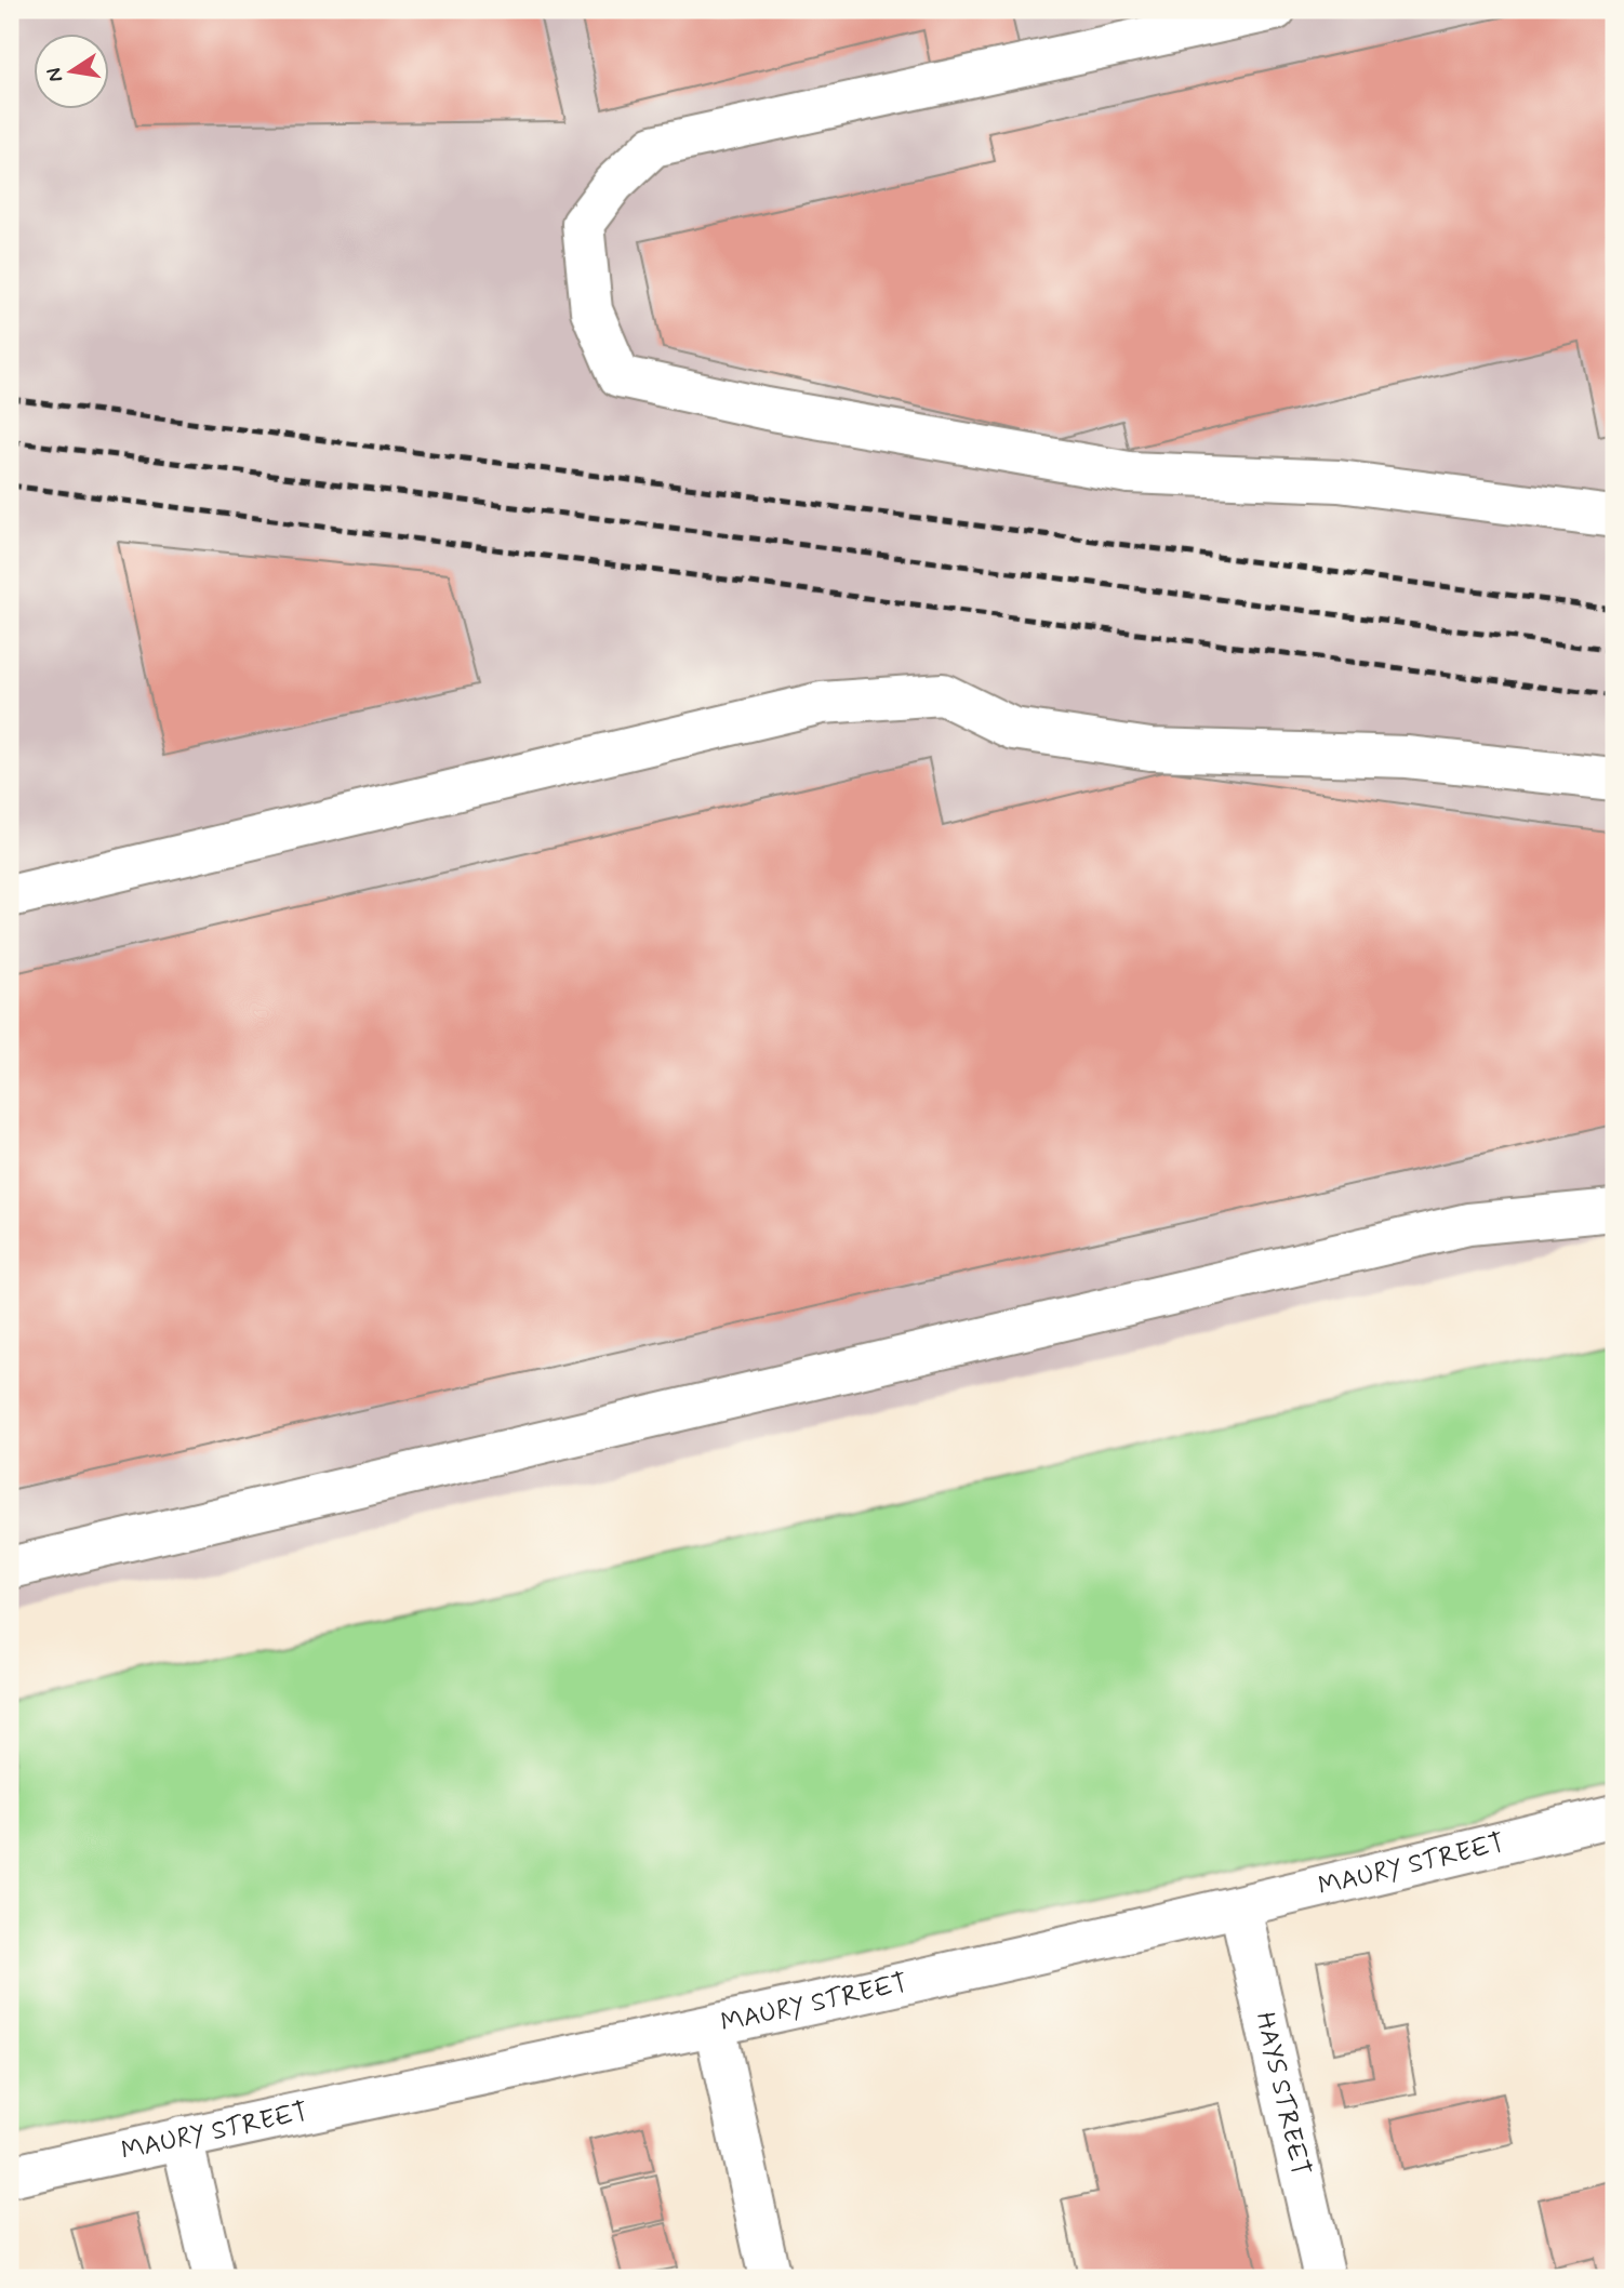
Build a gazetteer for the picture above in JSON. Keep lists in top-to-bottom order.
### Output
{
  "streets": {
    "street": ["MAURY STREET", "HAYS STREET"]
  },
  "crossings": [
    ["MAURY STREET", "HAYS STREET"]
  ],
  "north": "left"
}
